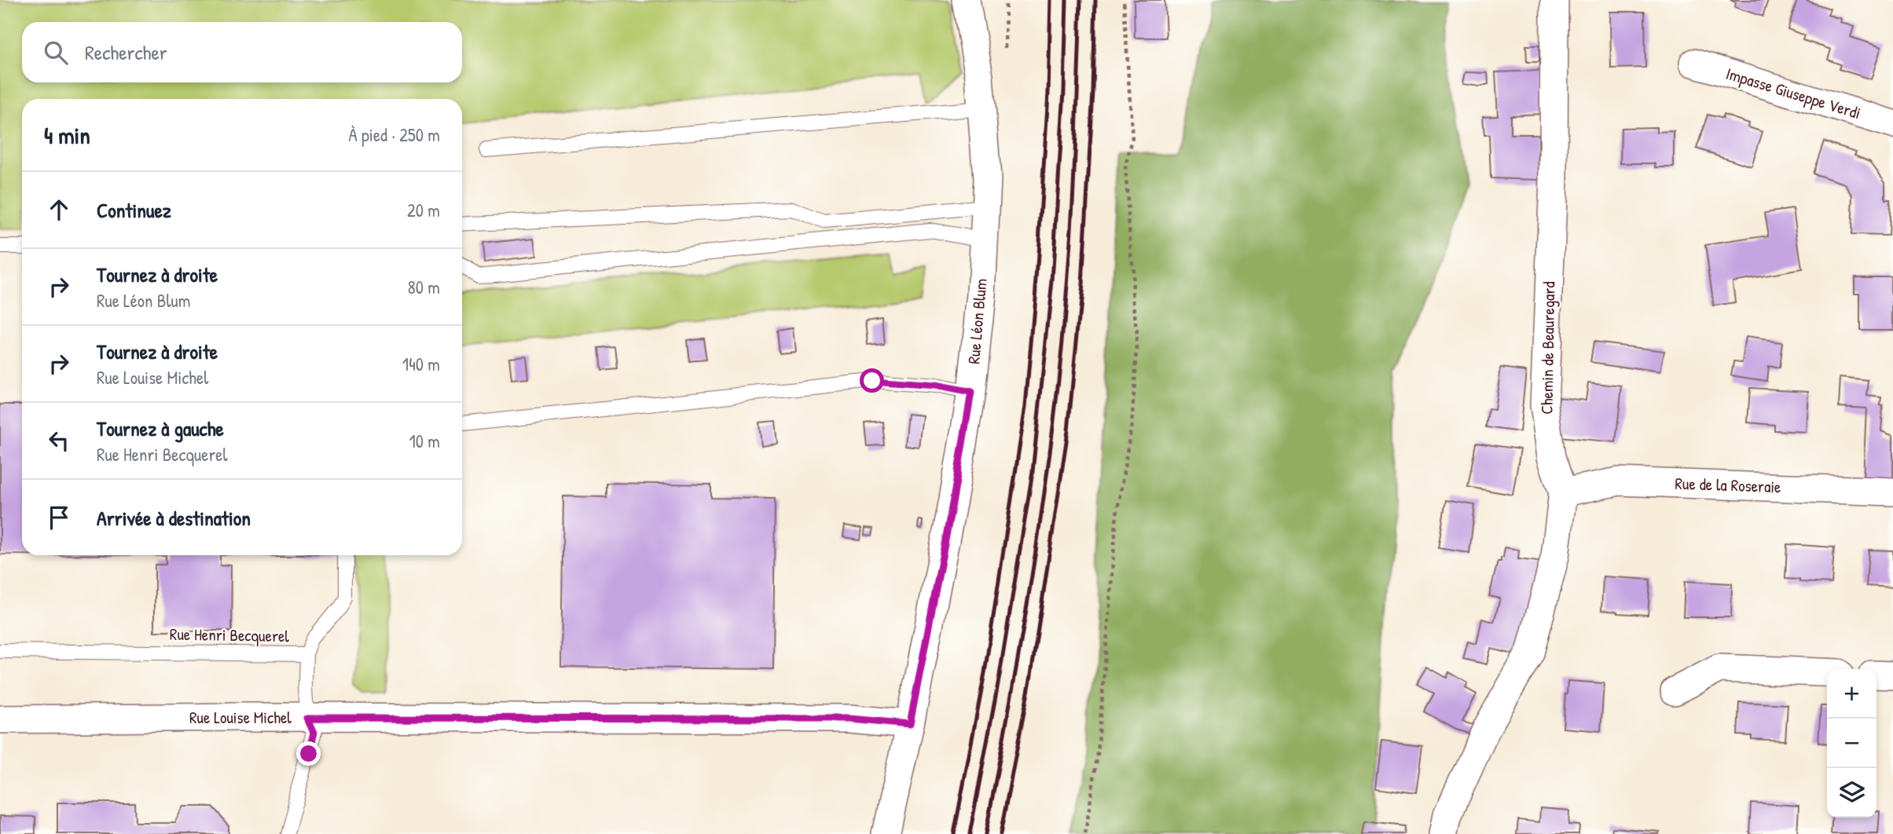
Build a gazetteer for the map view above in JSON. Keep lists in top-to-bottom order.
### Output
{
  "streets": {
    "street": [
      "Impasse Giuseppe Verdi",
      "Rue Léon Blum",
      "Chemin de Beauregard",
      "Rue de la Roseraie",
      "Rue Louise Michel"
    ],
    "lane": ["Rue Henri Becquerel"]
  },
  "crossings": [
    ["Rue Léon Blum", "Rue Louise Michel"],
    ["Chemin de Beauregard", "Rue de la Roseraie"],
    ["Rue Henri Becquerel", "Rue Louise Michel"]
  ],
  "page": {
    "search": "Rechercher",
    "heading": ["4 min", "À pied · 250 m"],
    "list": [
      ["Continuez", "20 m"],
      ["Tournez à droite", "Rue Léon Blum", "80 m"],
      ["Tournez à droite", "Rue Louise Michel", "140 m"],
      ["Tournez à gauche", "Rue Henri Becquerel", "10 m"],
      "Arrivée à destination"
    ],
    "map_buttons": ["+", "−"]
  }
}
